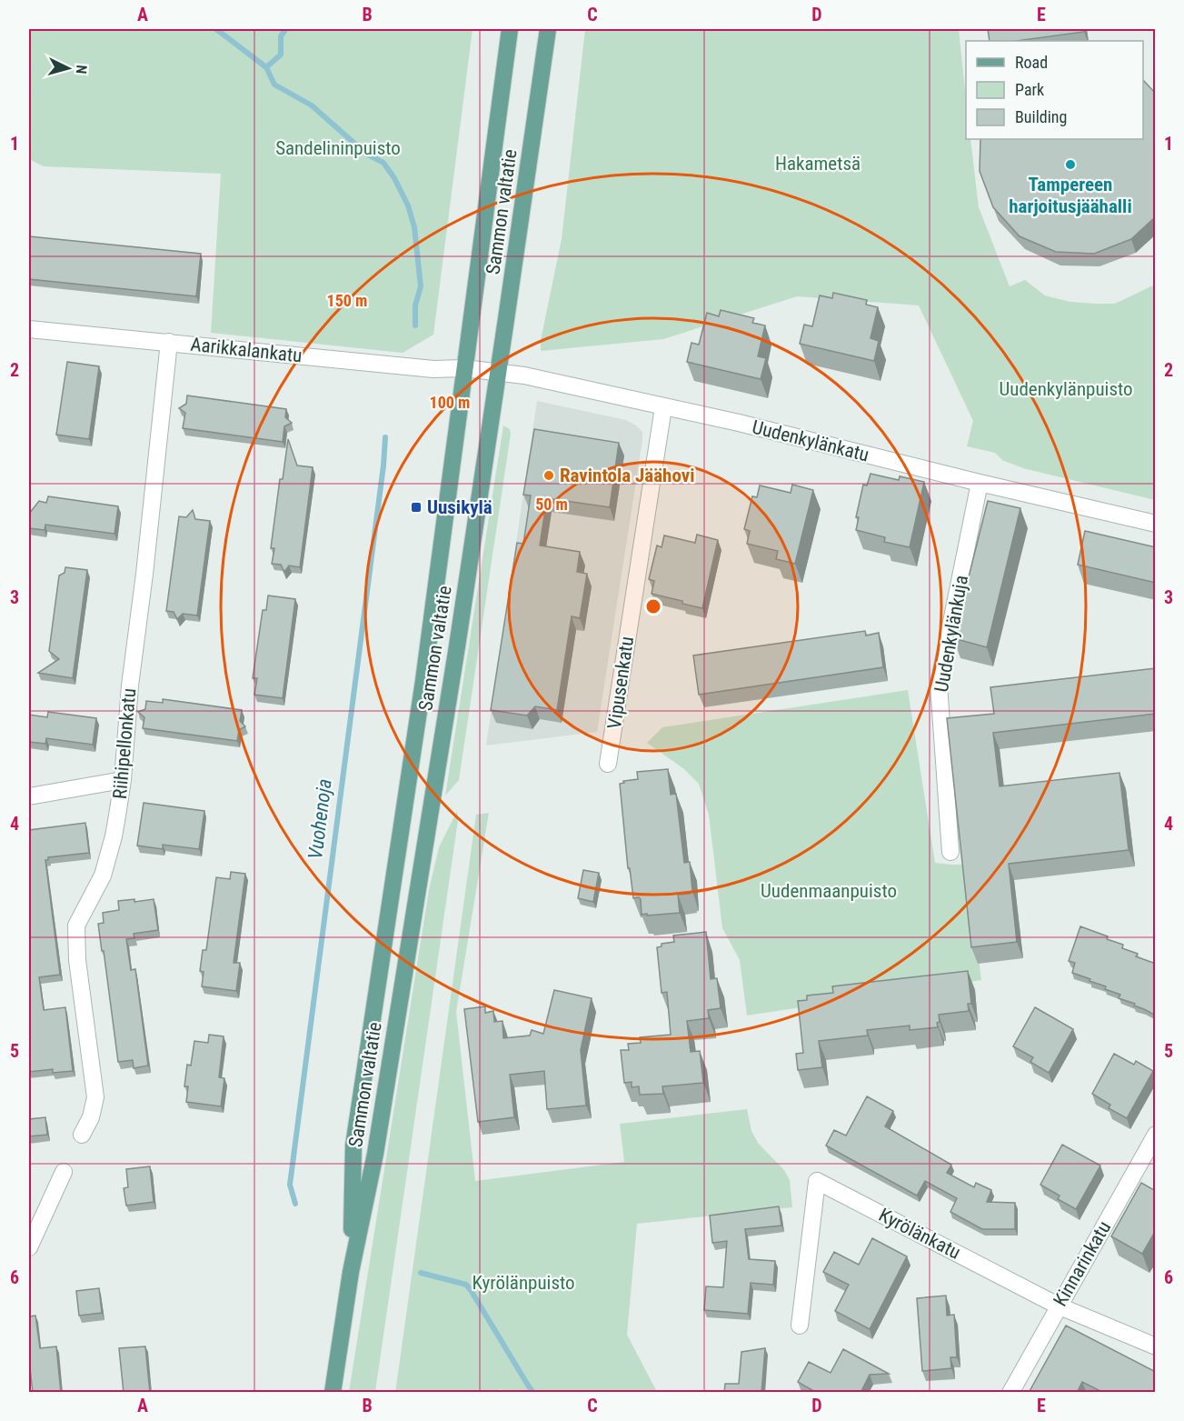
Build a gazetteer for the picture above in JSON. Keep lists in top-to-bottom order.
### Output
{
  "streets": {
    "main road": ["Sammon valtatie"],
    "street": [
      "Aarikkalankatu",
      "Uudenkylänkatu",
      "Uudenkylänkuja",
      "Vipusenkatu",
      "Riihipellonkatu",
      "Kyrölänkatu",
      "Kinnarinkatu"
    ]
  },
  "crossings": [
    ["Sammon valtatie", "Aarikkalankatu"],
    ["Sammon valtatie", "Uudenkylänkatu"],
    ["Aarikkalankatu", "Uudenkylänkatu"],
    ["Aarikkalankatu", "Riihipellonkatu"],
    ["Uudenkylänkatu", "Uudenkylänkuja"],
    ["Uudenkylänkatu", "Vipusenkatu"],
    ["Kyrölänkatu", "Kinnarinkatu"]
  ],
  "water": ["Vuohenoja"],
  "parks": [
    "Sandelininpuisto",
    "Hakametsä",
    "Uudenkylänpuisto",
    "Uudenmaanpuisto",
    "Kyrölänpuisto"
  ],
  "places": {
    "other": ["Tampereen harjoitusjäähalli", "Ravintola Jäähovi"],
    "transit": ["Uusikylä"]
  },
  "legend": ["Road", "Park", "Building"],
  "north": "right",
  "grid": {
    "columns": [
      "A",
      "B",
      "C",
      "D",
      "E"
    ],
    "rows": [
      "1",
      "2",
      "3",
      "4",
      "5",
      "6"
    ]
  },
  "rings": ["150 m", "100 m", "50 m"]
}
